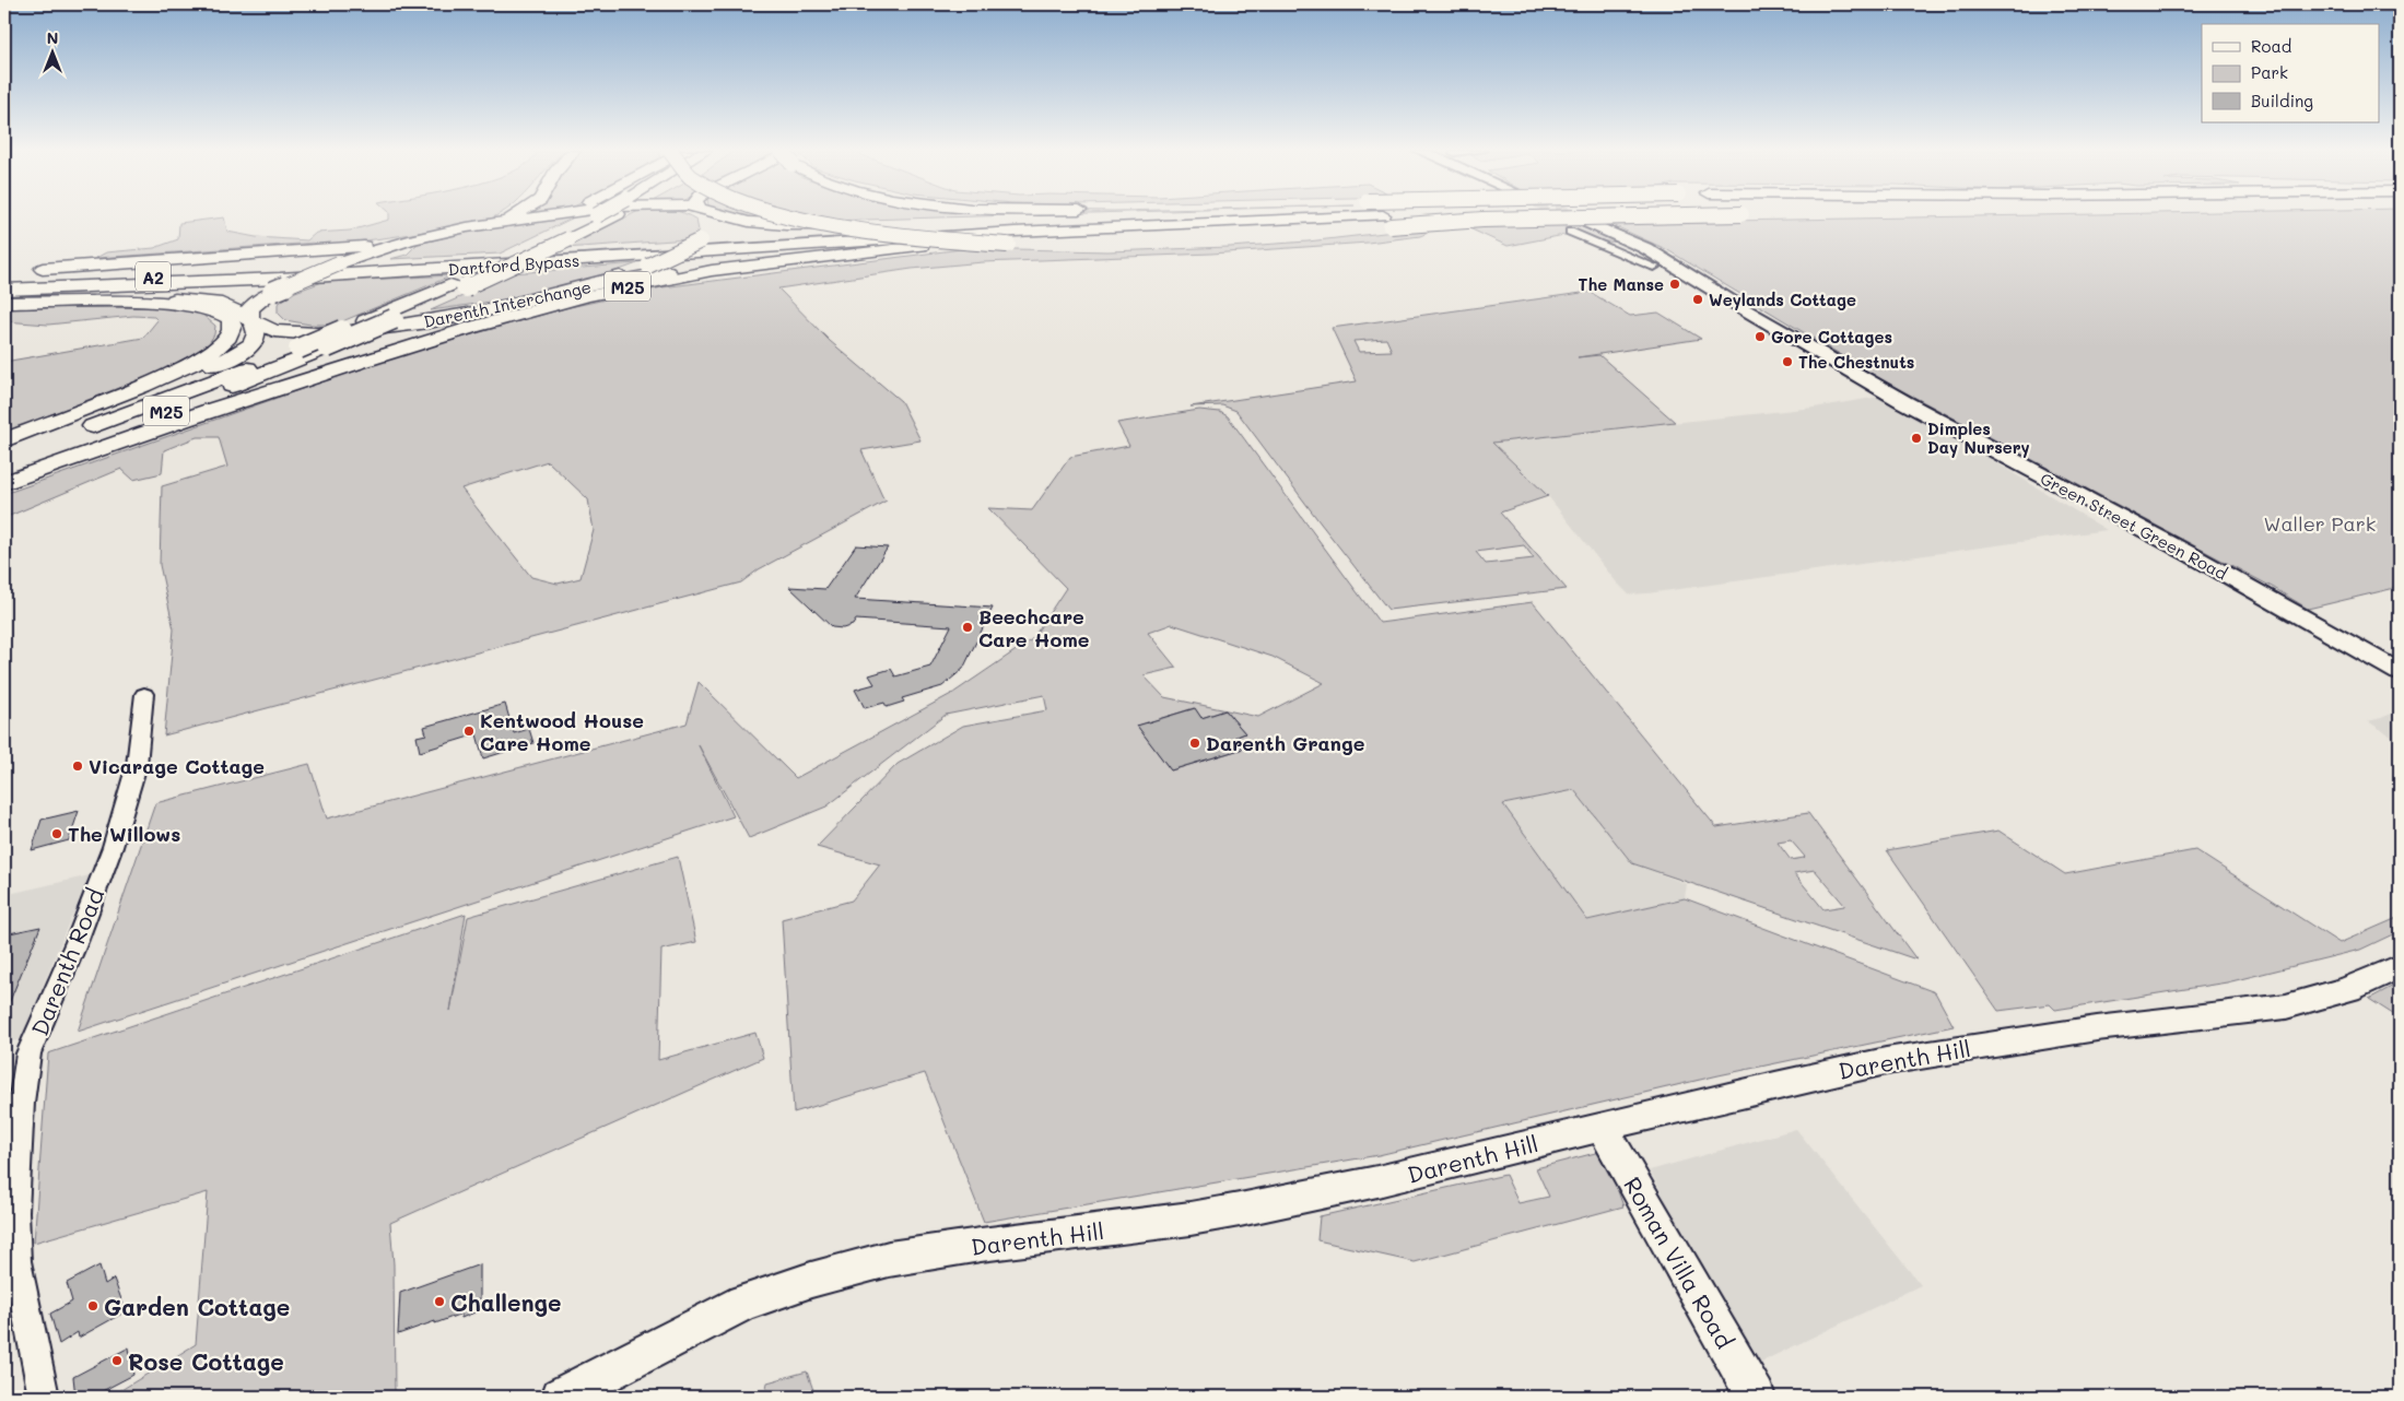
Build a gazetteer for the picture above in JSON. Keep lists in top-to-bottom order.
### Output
{
  "streets": {
    "highway": [
      "Dartford Bypass",
      "A2",
      "M25",
      "Darenth Interchange"
    ],
    "main road": ["Green Street Green Road"],
    "street": ["Darenth Road", "Darenth Hill", "Roman Villa Road"]
  },
  "crossings": [
    ["M25", "Darenth Interchange"],
    ["Darenth Hill", "Roman Villa Road"]
  ],
  "parks": ["Waller Park"],
  "places": [
    "The Manse",
    "Weylands Cottage",
    "Gore Cottages",
    "The Chestnuts",
    "Dimples Day Nursery",
    "Beechcare Care Home",
    "Kentwood House Care Home",
    "Darenth Grange",
    "Vicarage Cottage",
    "The Willows",
    "Challenge",
    "Garden Cottage",
    "Rose Cottage"
  ],
  "legend": ["Road", "Park", "Building"],
  "north": "top"
}
